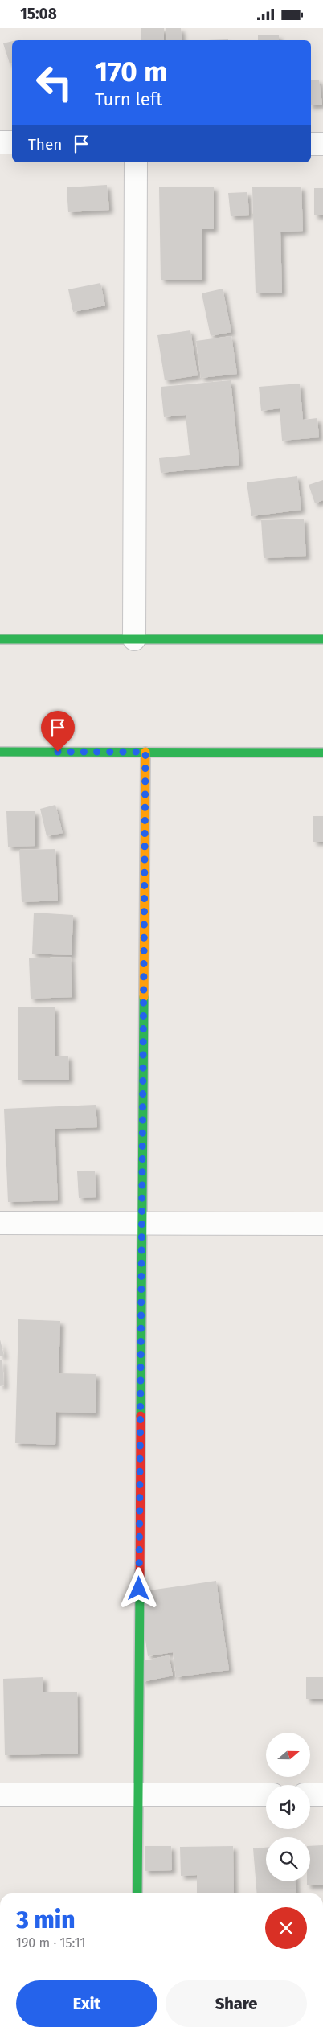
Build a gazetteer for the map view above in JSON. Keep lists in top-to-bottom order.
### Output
{
  "north": "right",
  "page": {
    "status": "15:08",
    "turn": ["170 m", "Turn left"],
    "then": "Then",
    "heading": ["3 min", "190 m · 15:11"],
    "buttons": ["Exit", "Share"]
  }
}
